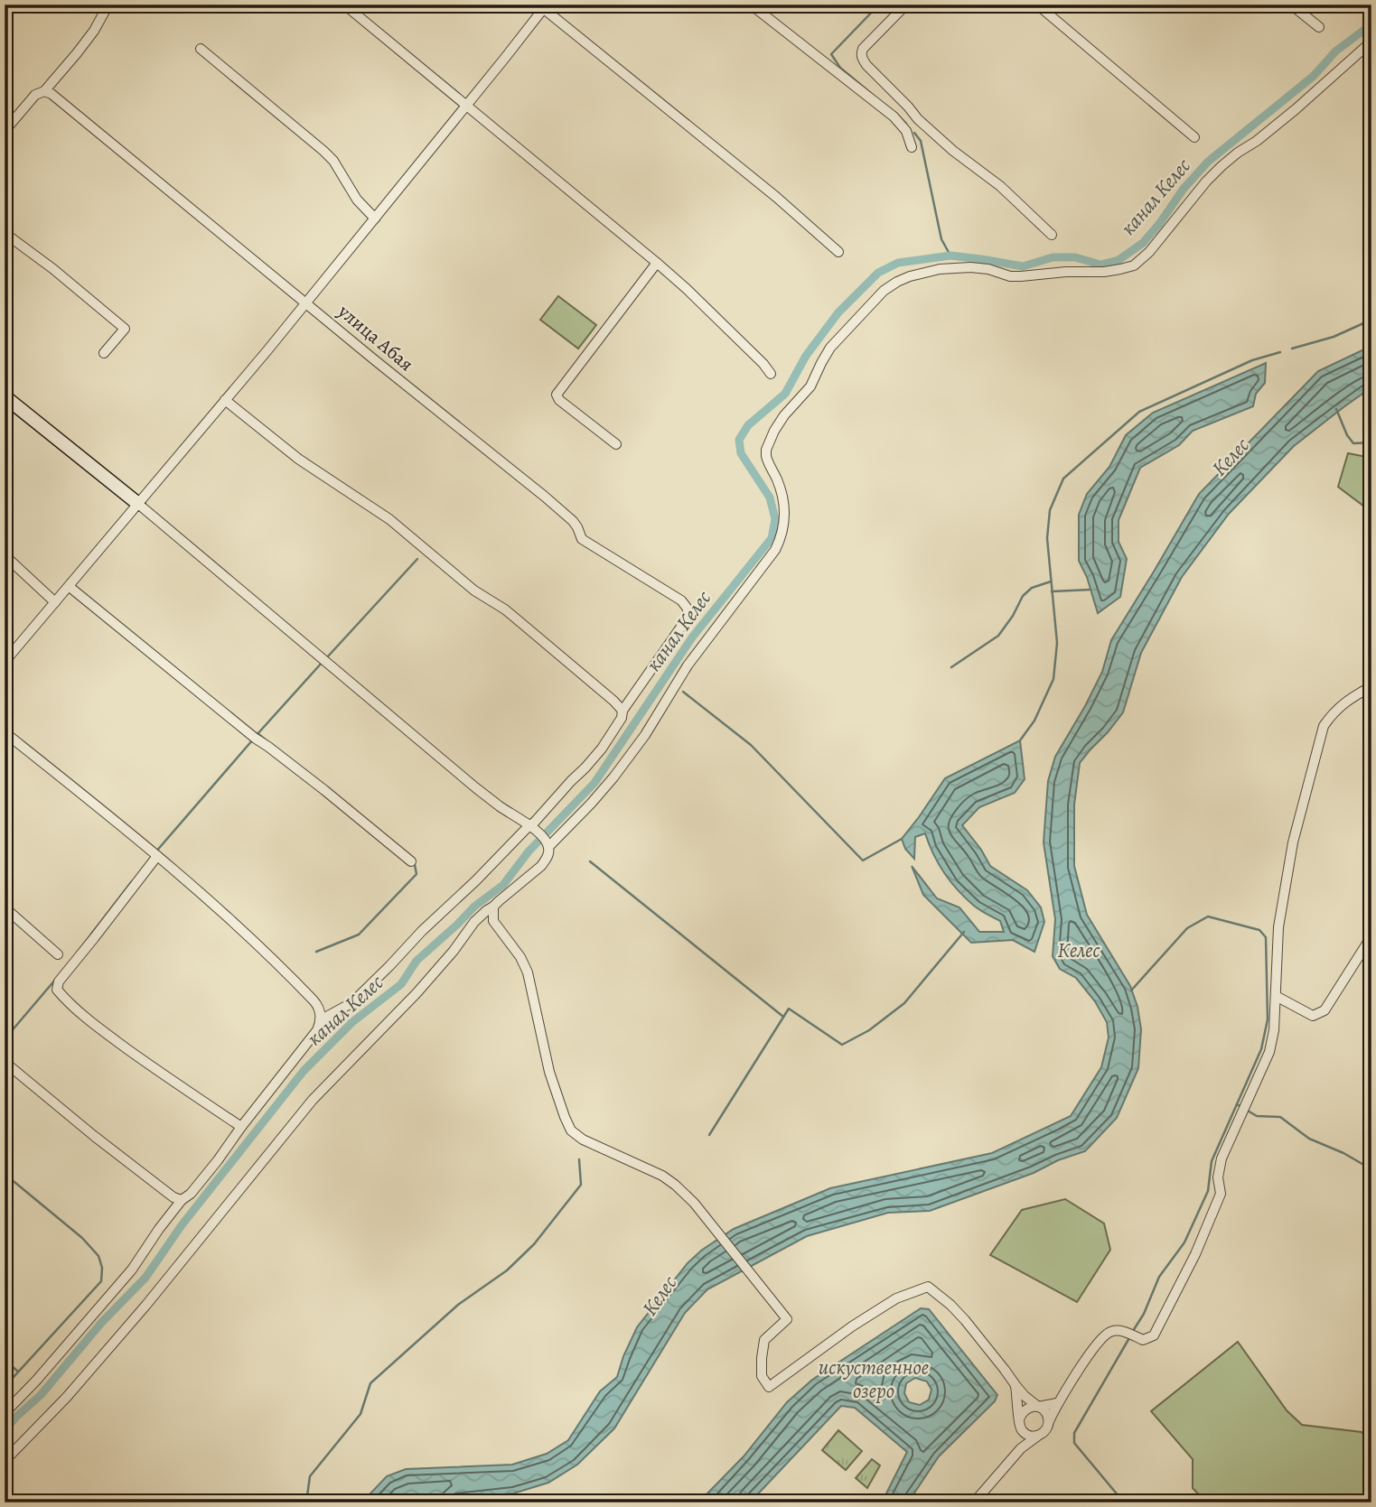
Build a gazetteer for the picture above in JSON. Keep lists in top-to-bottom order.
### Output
{
  "streets": {
    "street": ["улица Абая"]
  },
  "water": ["канал Келес", "Келес", "искуственное озеро"]
}
